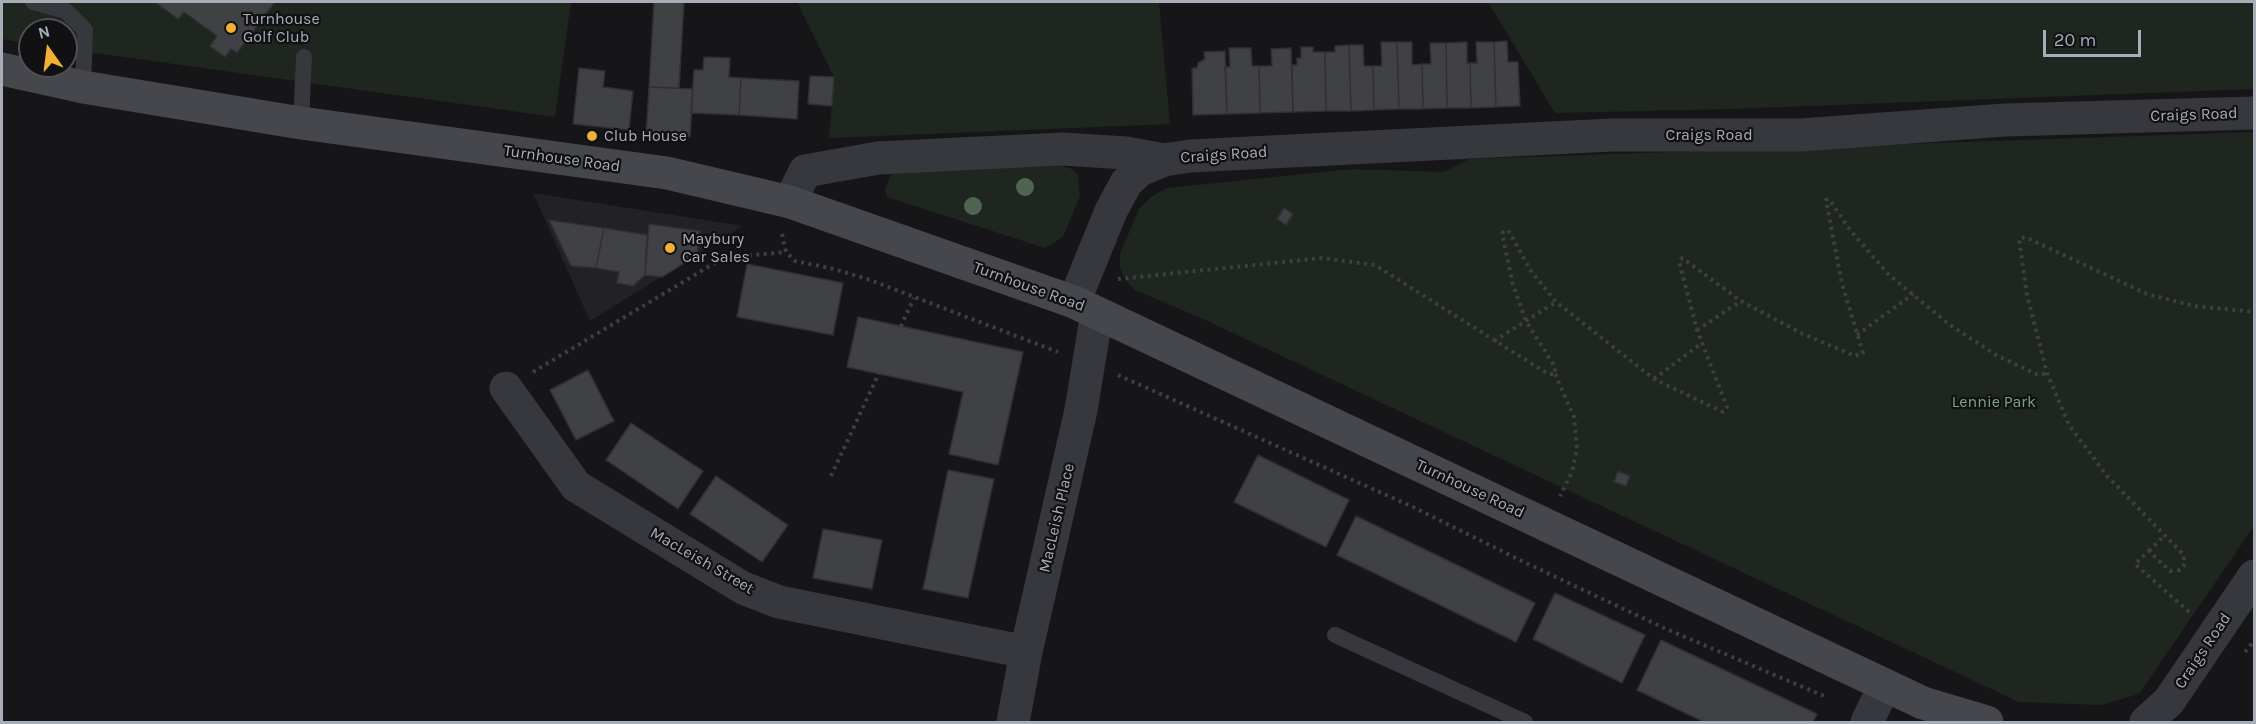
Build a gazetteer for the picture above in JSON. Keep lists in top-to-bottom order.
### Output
{
  "streets": {
    "street": [
      "Craigs Road",
      "Turnhouse Road",
      "MacLeish Place",
      "MacLeish Street"
    ]
  },
  "crossings": [
    ["Craigs Road", "Turnhouse Road"],
    ["Craigs Road", "MacLeish Place"],
    ["Turnhouse Road", "MacLeish Place"],
    ["MacLeish Place", "MacLeish Street"]
  ],
  "parks": ["Lennie Park"],
  "places": ["Turnhouse Golf Club", "Club House", "Maybury Car Sales"],
  "scale_bar": "20 m",
  "north": "top"
}
